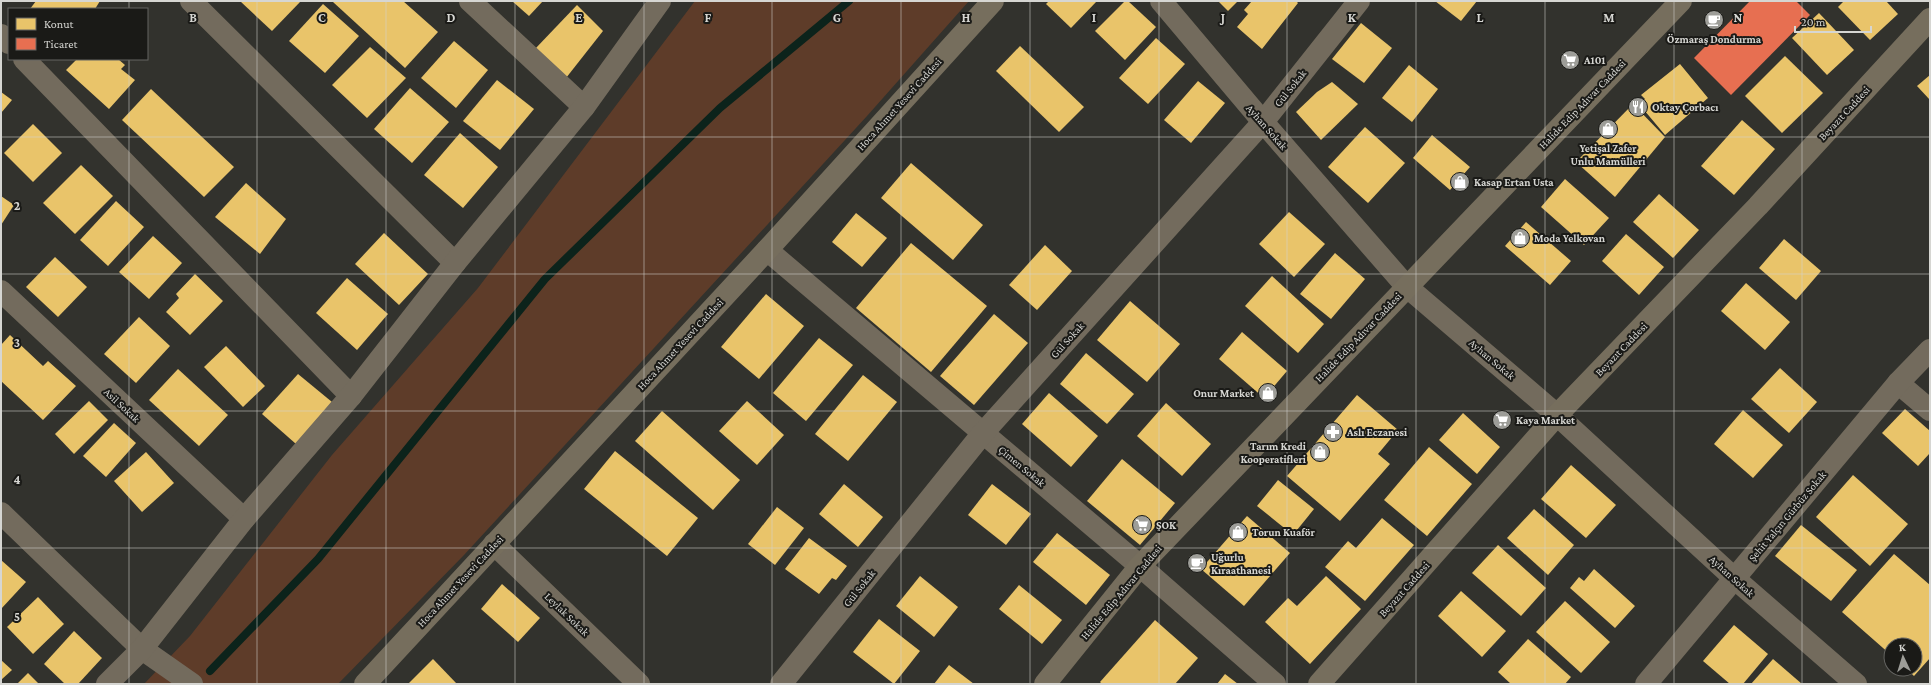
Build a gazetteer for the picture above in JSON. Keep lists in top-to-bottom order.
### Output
{
  "streets": {
    "street": [
      "Gül Sokak",
      "Hoca Ahmet Yesevi Caddesi",
      "Halide Edip Adıvar Caddesi",
      "Beyazıt Caddesi",
      "Ayhan Sokak",
      "Asil Sokak",
      "Çimen Sokak",
      "Şehit Yalçın Gürbüz Sokak",
      "Leylak Sokak"
    ]
  },
  "crossings": [
    ["Gül Sokak", "Ayhan Sokak"],
    ["Gül Sokak", "Çimen Sokak"],
    ["Hoca Ahmet Yesevi Caddesi", "Çimen Sokak"],
    ["Hoca Ahmet Yesevi Caddesi", "Leylak Sokak"],
    ["Halide Edip Adıvar Caddesi", "Ayhan Sokak"],
    ["Halide Edip Adıvar Caddesi", "Çimen Sokak"],
    ["Beyazıt Caddesi", "Ayhan Sokak"],
    ["Ayhan Sokak", "Şehit Yalçın Gürbüz Sokak"]
  ],
  "places": {
    "cafe": ["Özmaraş Dondurma", "Uğurlu Kıraathanesi"],
    "supermarket": ["A101", "Kaya Market", "ŞOK"],
    "restaurant": ["Oktay Çorbacı"],
    "shop": [
      "Yetişal Zafer Unlu Mamülleri",
      "Kasap Ertan Usta",
      "Moda Yelkovan",
      "Onur Market",
      "Tarım Kredi Kooperatifleri",
      "Torun Kuaför"
    ],
    "pharmacy": ["Aslı Eczanesi"]
  },
  "legend": ["Konut", "Ticaret"],
  "scale_bar": "20 m",
  "north": "top",
  "grid": {
    "columns": [
      "B",
      "C",
      "D",
      "E",
      "F",
      "G",
      "H",
      "I",
      "J",
      "K",
      "L",
      "M",
      "N"
    ],
    "rows": [
      "2",
      "3",
      "4",
      "5"
    ]
  }
}
